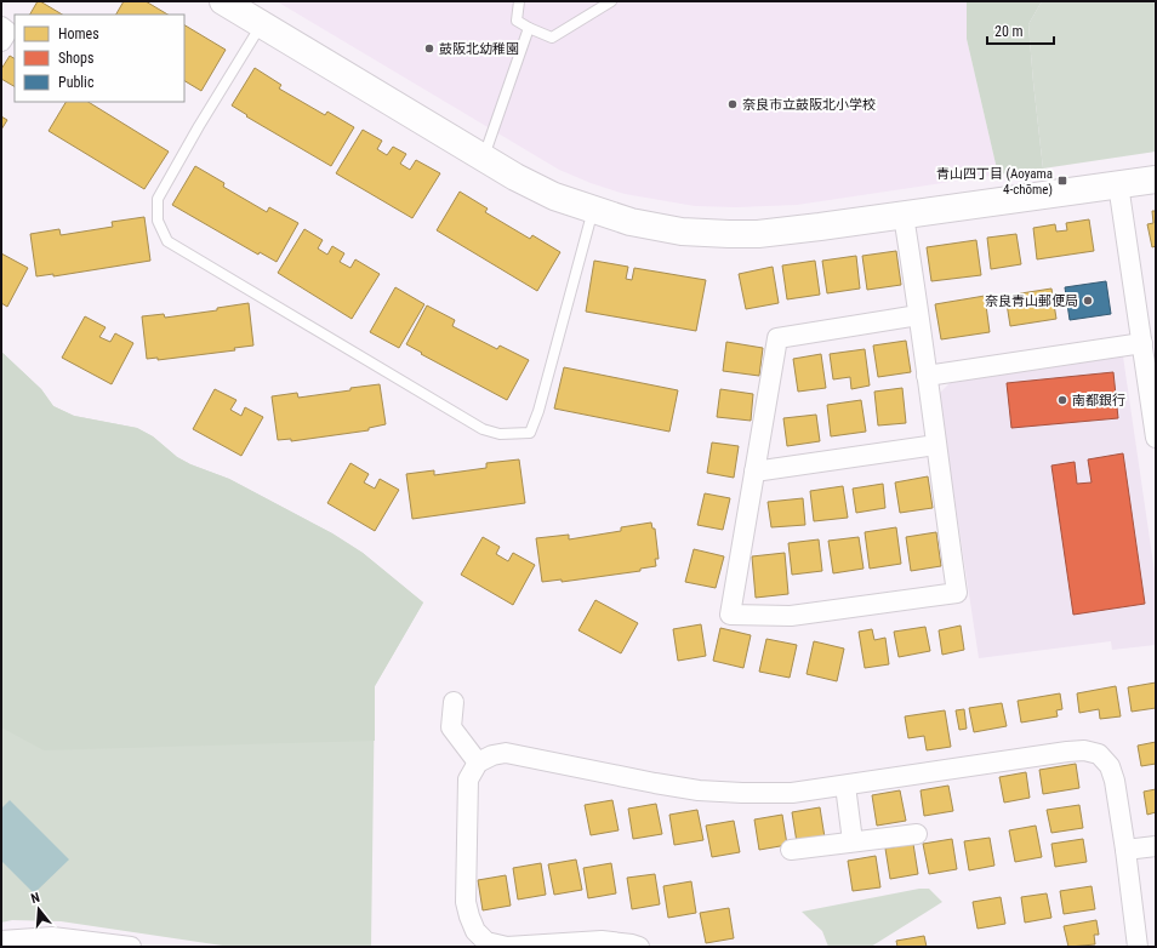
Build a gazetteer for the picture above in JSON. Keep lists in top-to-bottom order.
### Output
{
  "places": {
    "other": [
      "鼓阪北幼稚園",
      "奈良市立鼓阪北小学校",
      "奈良青山郵便局",
      "南都銀行"
    ],
    "transit": ["青山四丁目 (Aoyama 4-chōme)"]
  },
  "legend": ["Homes", "Shops", "Public"],
  "scale_bar": "20 m",
  "north": "top"
}
